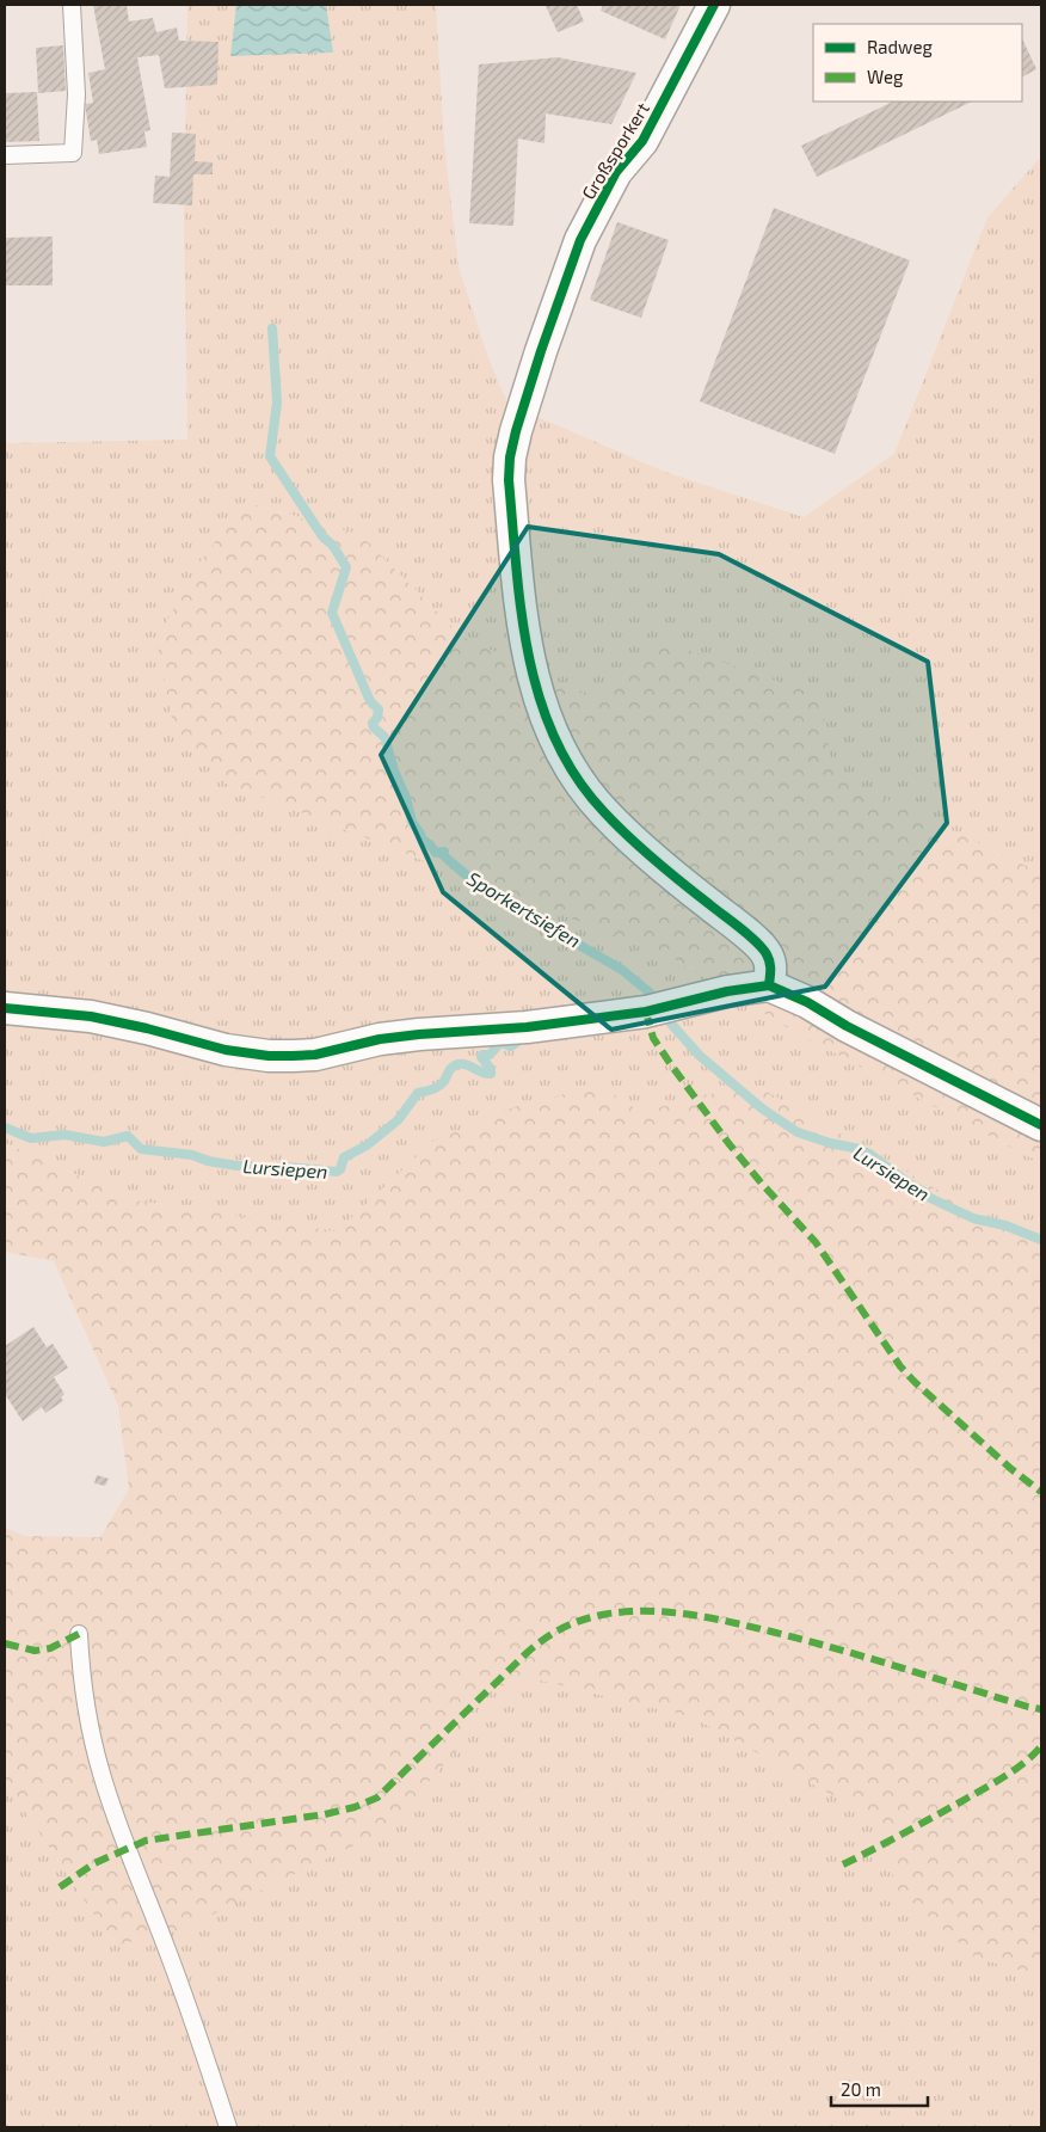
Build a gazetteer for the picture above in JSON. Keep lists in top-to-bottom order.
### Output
{
  "streets": {
    "street": ["Großsporkert"]
  },
  "water": ["Sporkertsiefen", "Lursiepen"],
  "legend": ["Radweg", "Weg"],
  "scale_bar": "20 m"
}
